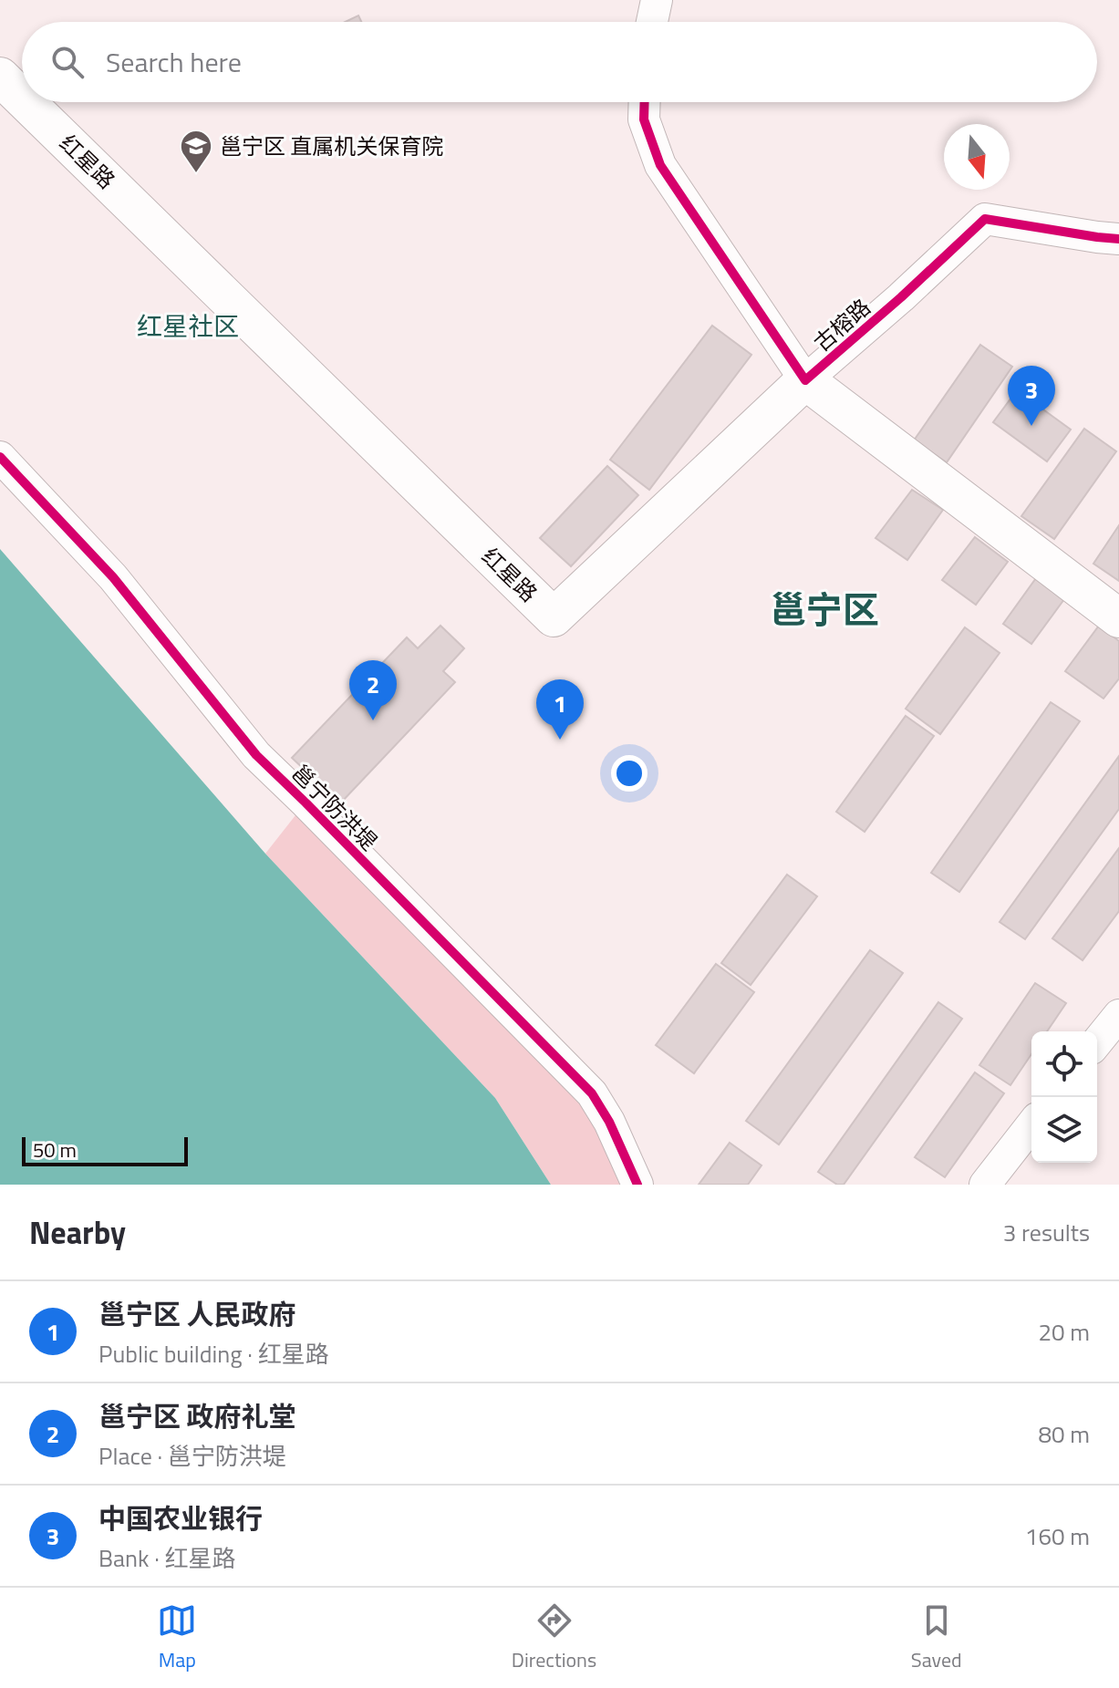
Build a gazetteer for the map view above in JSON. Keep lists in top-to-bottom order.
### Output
{
  "streets": {
    "main road": ["红星路"],
    "street": ["古榕路", "邕宁防洪堤"]
  },
  "crossings": [
    ["红星路", "古榕路"]
  ],
  "districts": ["红星社区", "邕宁区"],
  "places": {
    "school or university": ["邕宁区 直属机关保育院"]
  },
  "scale_bar": "50 m",
  "north": "bottom",
  "page": {
    "search": "Search here",
    "pins": ["3", "2", "1"],
    "scale": "50 m",
    "heading": ["Nearby", "3 results"],
    "list": [
      {
        "mark": "1",
        "name": "邕宁区 人民政府",
        "note": "Public building · 红星路",
        "value": "20 m"
      },
      {
        "mark": "2",
        "name": "邕宁区 政府礼堂",
        "note": "Place · 邕宁防洪堤",
        "value": "80 m"
      },
      {
        "mark": "3",
        "name": "中国农业银行",
        "note": "Bank · 红星路",
        "value": "160 m"
      }
    ],
    "nav": ["Map", "Directions", "Saved"]
  }
}
